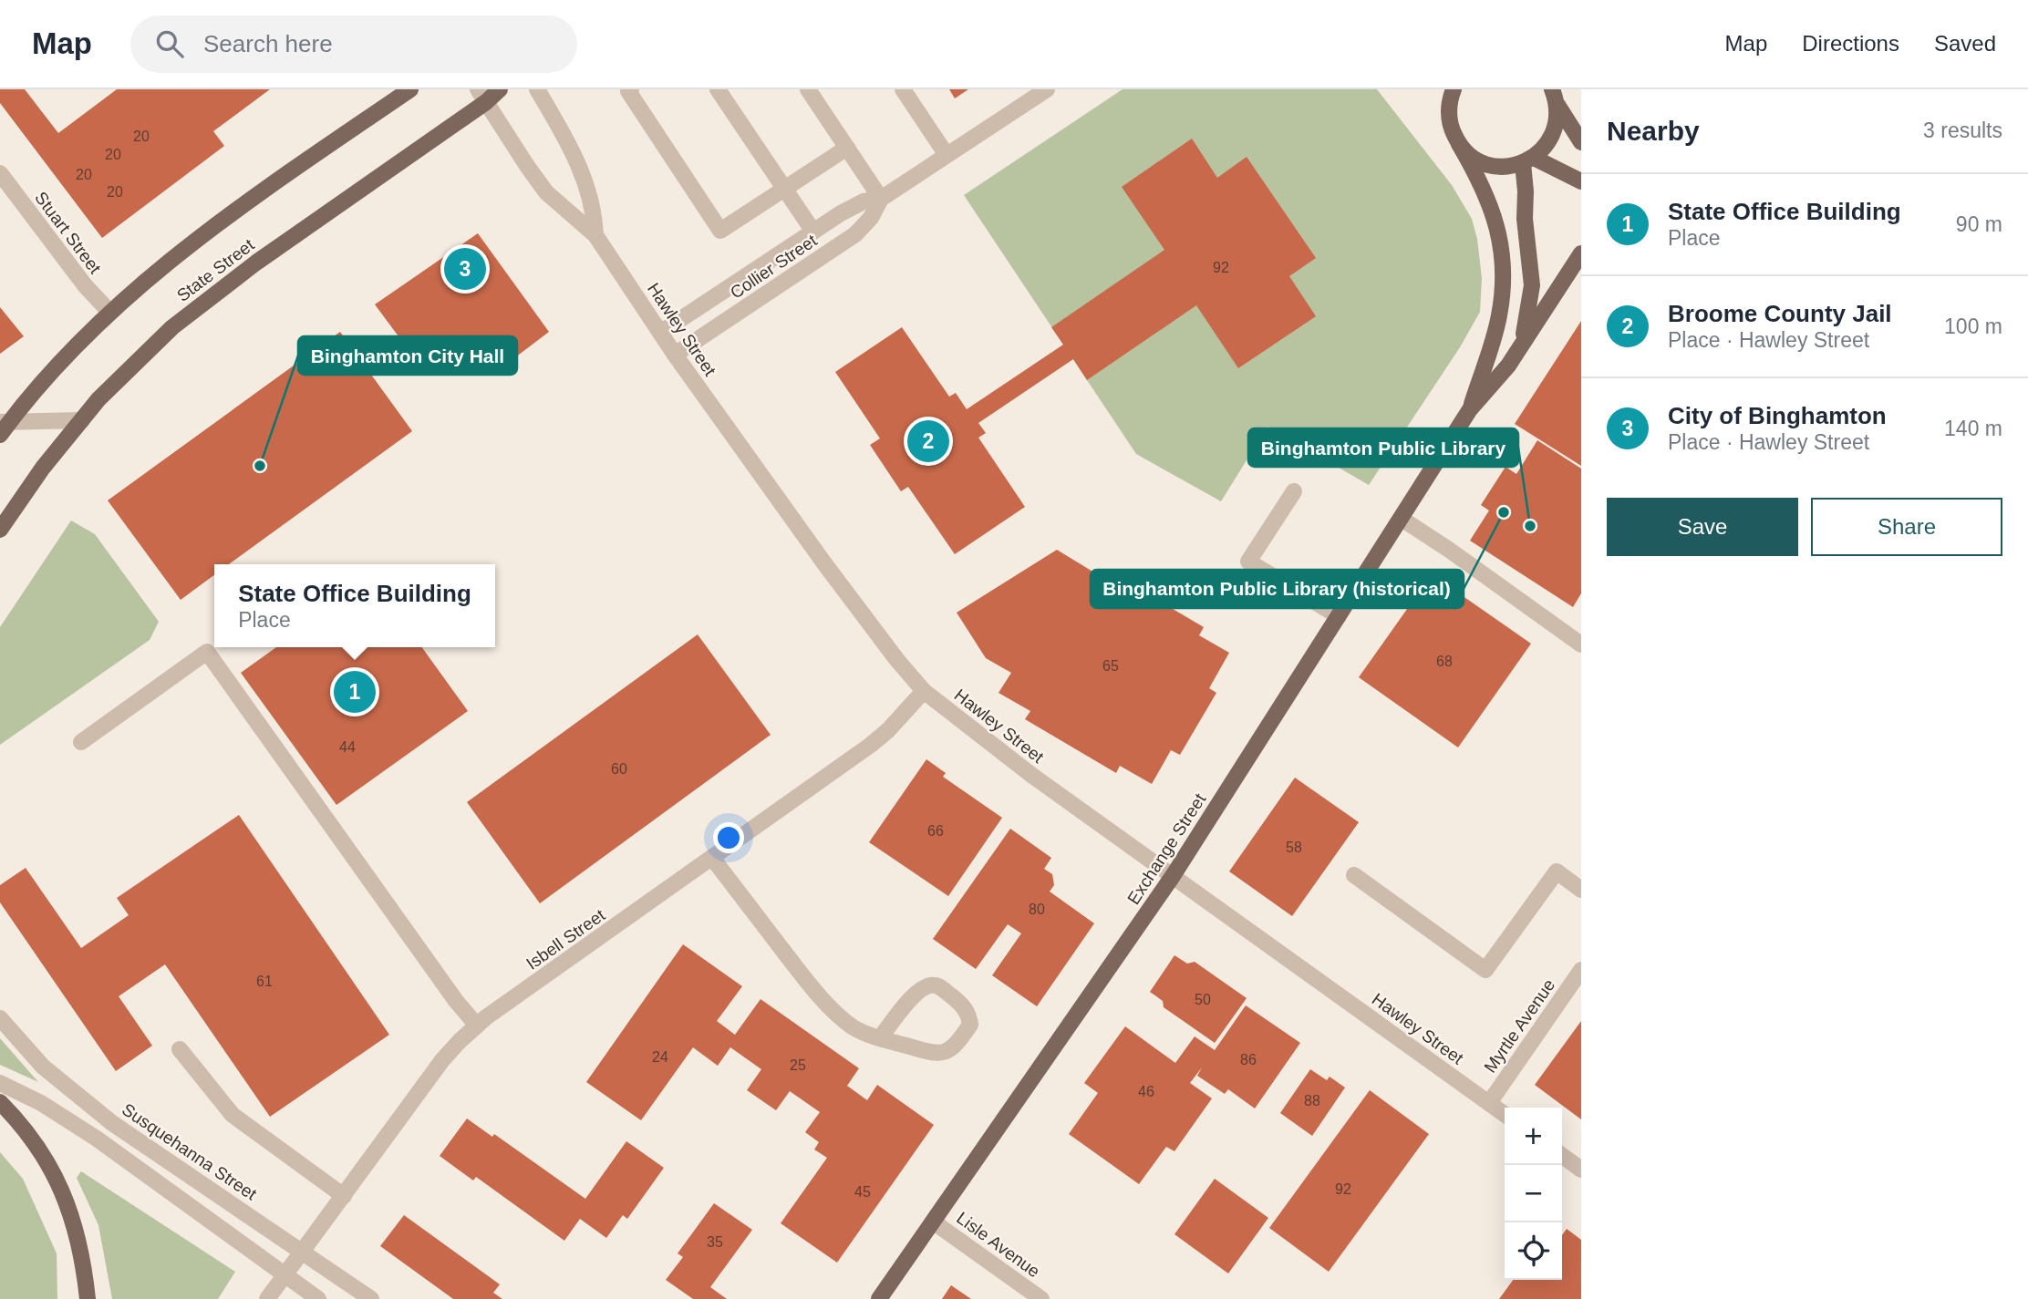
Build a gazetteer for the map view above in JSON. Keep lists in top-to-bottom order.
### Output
{
  "streets": {
    "main road": ["State Street", "Exchange Street"],
    "street": [
      "Stuart Street",
      "Collier Street",
      "Hawley Street",
      "Isbell Street",
      "Myrtle Avenue",
      "Susquehanna Street",
      "Lisle Avenue"
    ]
  },
  "crossings": [
    ["Stuart Street", "State Street"],
    ["Collier Street", "Hawley Street"],
    ["State Street", "Hawley Street"],
    ["Hawley Street", "Exchange Street"],
    ["Hawley Street", "Isbell Street"],
    ["Hawley Street", "Myrtle Avenue"],
    ["Exchange Street", "Lisle Avenue"],
    ["Isbell Street", "Susquehanna Street"]
  ],
  "places": ["Binghamton City Hall", "Binghamton Public Library (historical)", "Binghamton Public Library"],
  "house_numbers": [
    "20",
    "20",
    "20",
    "20",
    "92",
    "68",
    "65",
    "44",
    "60",
    "66",
    "58",
    "80",
    "61",
    "50",
    "24",
    "86",
    "25",
    "46",
    "88",
    "92",
    "45",
    "35"
  ],
  "page": {
    "header": "Map",
    "search": "Search here",
    "nav": ["Map", "Directions", "Saved"],
    "heading": ["Nearby", "3 results"],
    "list": [
      {
        "mark": "1",
        "name": "State Office Building",
        "note": "Place",
        "value": "90 m"
      },
      {
        "mark": "2",
        "name": "Broome County Jail",
        "note": "Place · Hawley Street",
        "value": "100 m"
      },
      {
        "mark": "3",
        "name": "City of Binghamton",
        "note": "Place · Hawley Street",
        "value": "140 m"
      }
    ],
    "pins": ["3", "2", "1"],
    "buttons": ["Save", "Share"],
    "popup": ["State Office Building", "Place"],
    "map_buttons": ["+", "−"]
  }
}
